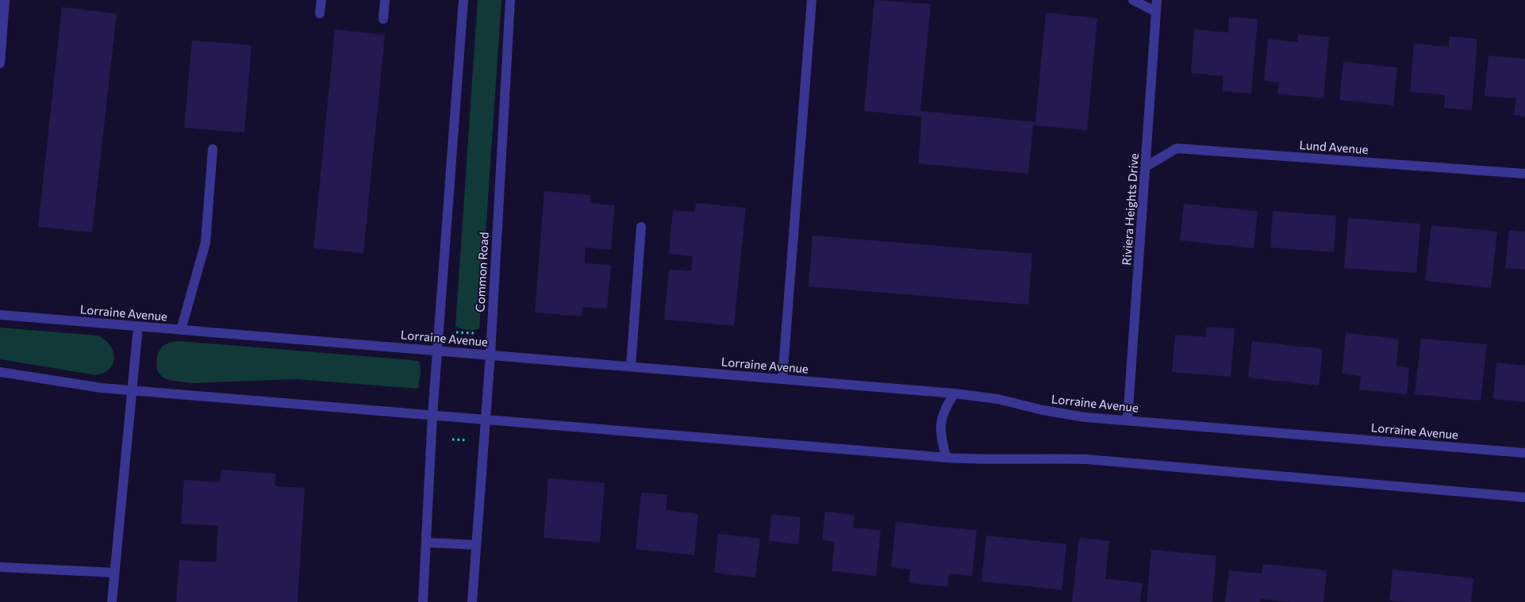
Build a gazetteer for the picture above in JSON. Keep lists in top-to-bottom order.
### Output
{
  "streets": {
    "street": [
      "Lund Avenue",
      "Riviera Heights Drive",
      "Common Road",
      "Lorraine Avenue"
    ]
  },
  "crossings": [
    ["Lund Avenue", "Riviera Heights Drive"],
    ["Riviera Heights Drive", "Lorraine Avenue"],
    ["Common Road", "Lorraine Avenue"]
  ]
}
